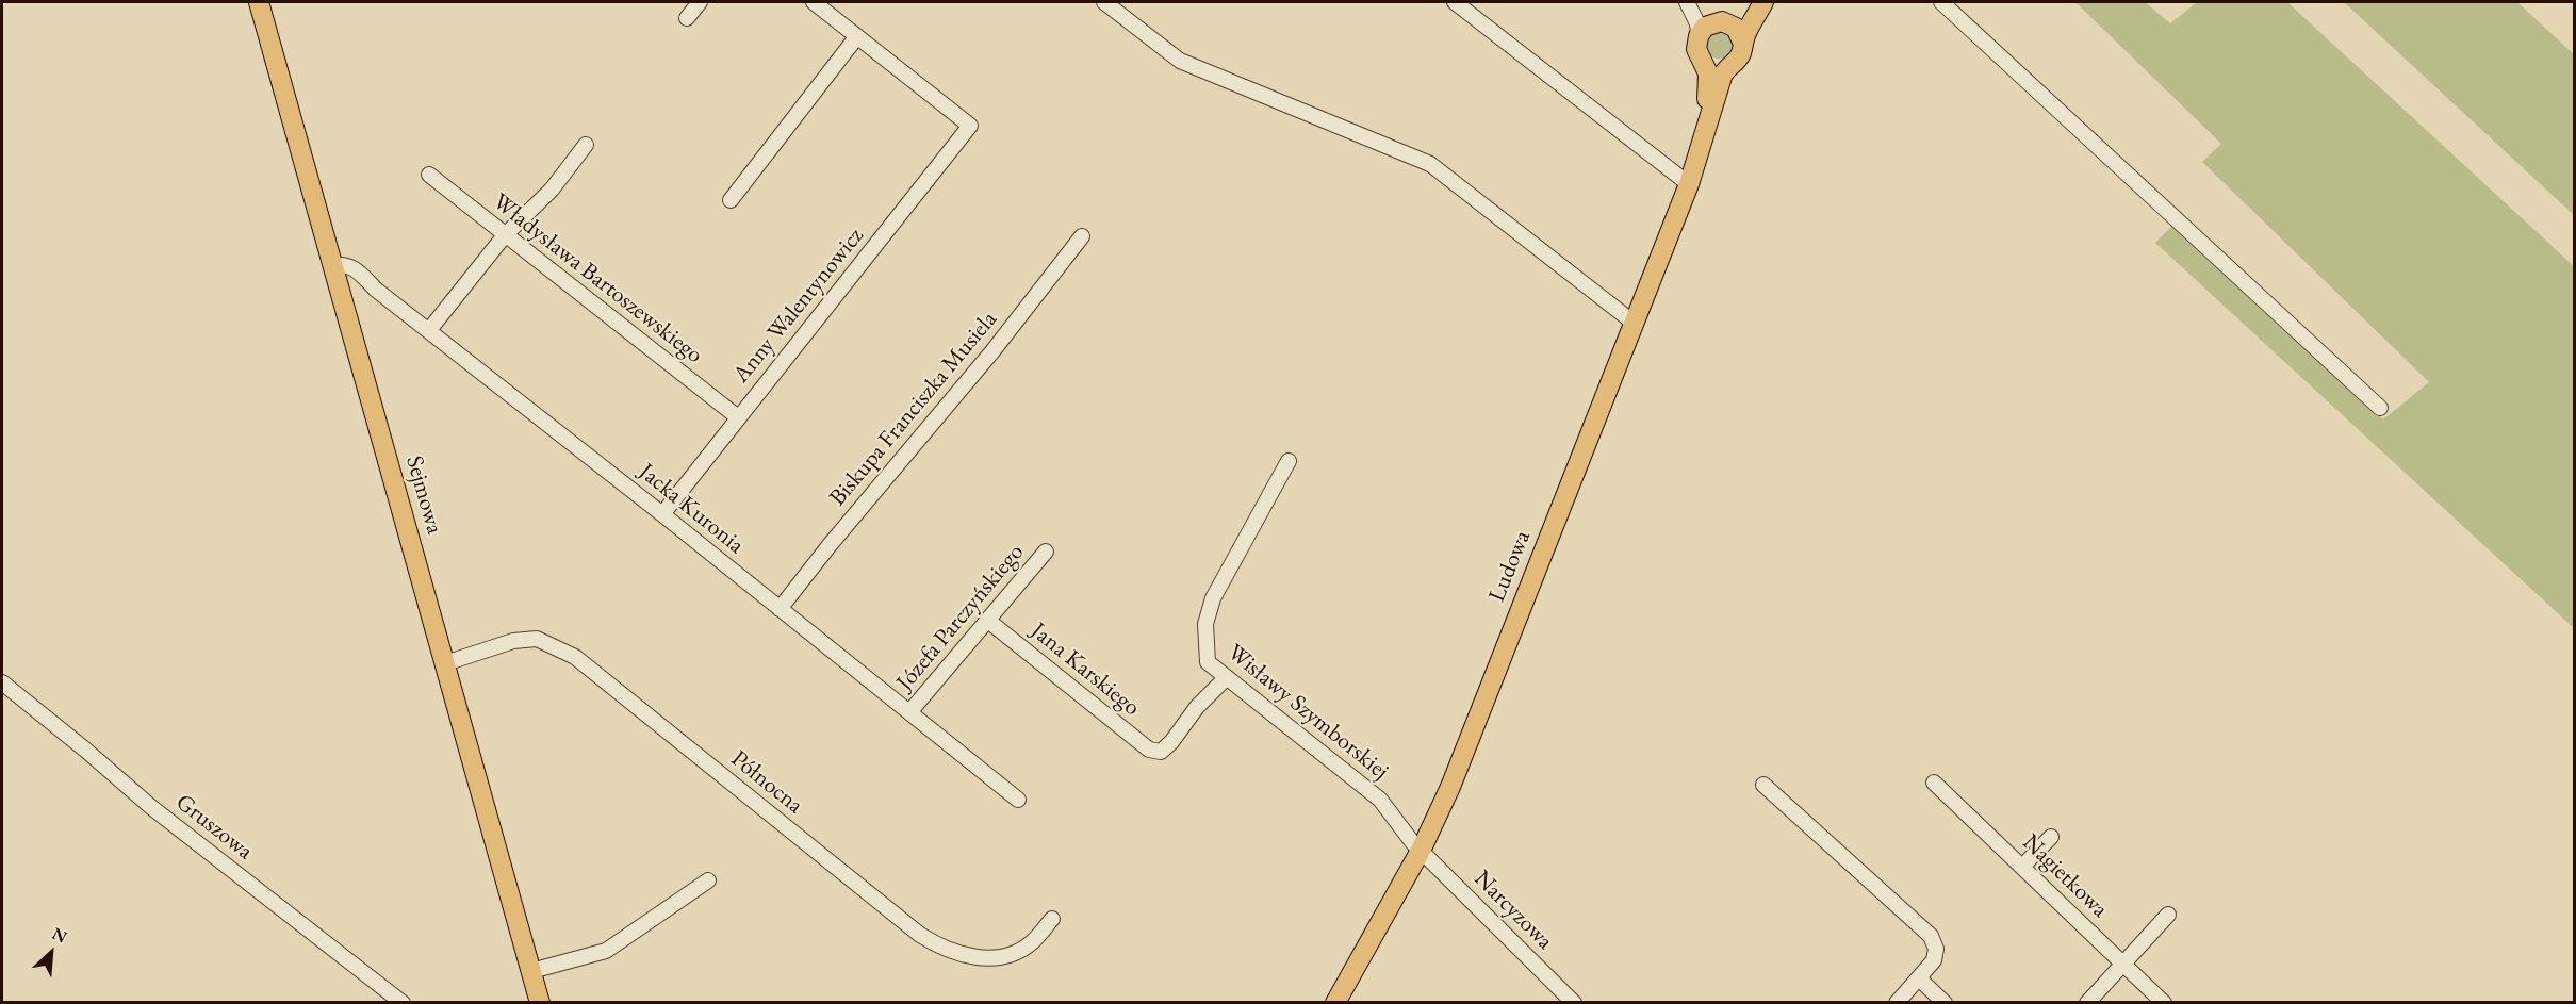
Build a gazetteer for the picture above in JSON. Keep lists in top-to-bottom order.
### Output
{
  "streets": {
    "main road": ["Sejmowa", "Ludowa"],
    "street": [
      "Władysława Bartoszewskiego",
      "Anny Walentynowicz",
      "Biskupa Franciszka Musiela",
      "Jacka Kuronia",
      "Józefa Parczyńskiego",
      "Jana Karskiego",
      "Wisławy Szymborskiej",
      "Północna",
      "Gruszowa",
      "Nagietkowa",
      "Narcyzowa"
    ]
  },
  "crossings": [
    ["Władysława Bartoszewskiego", "Anny Walentynowicz"],
    ["Anny Walentynowicz", "Jacka Kuronia"],
    ["Biskupa Franciszka Musiela", "Jacka Kuronia"],
    ["Sejmowa", "Jacka Kuronia"],
    ["Sejmowa", "Północna"],
    ["Jacka Kuronia", "Józefa Parczyńskiego"],
    ["Ludowa", "Wisławy Szymborskiej"],
    ["Ludowa", "Narcyzowa"],
    ["Józefa Parczyńskiego", "Jana Karskiego"],
    ["Jana Karskiego", "Wisławy Szymborskiej"],
    ["Wisławy Szymborskiej", "Narcyzowa"]
  ],
  "north": "top right"
}
